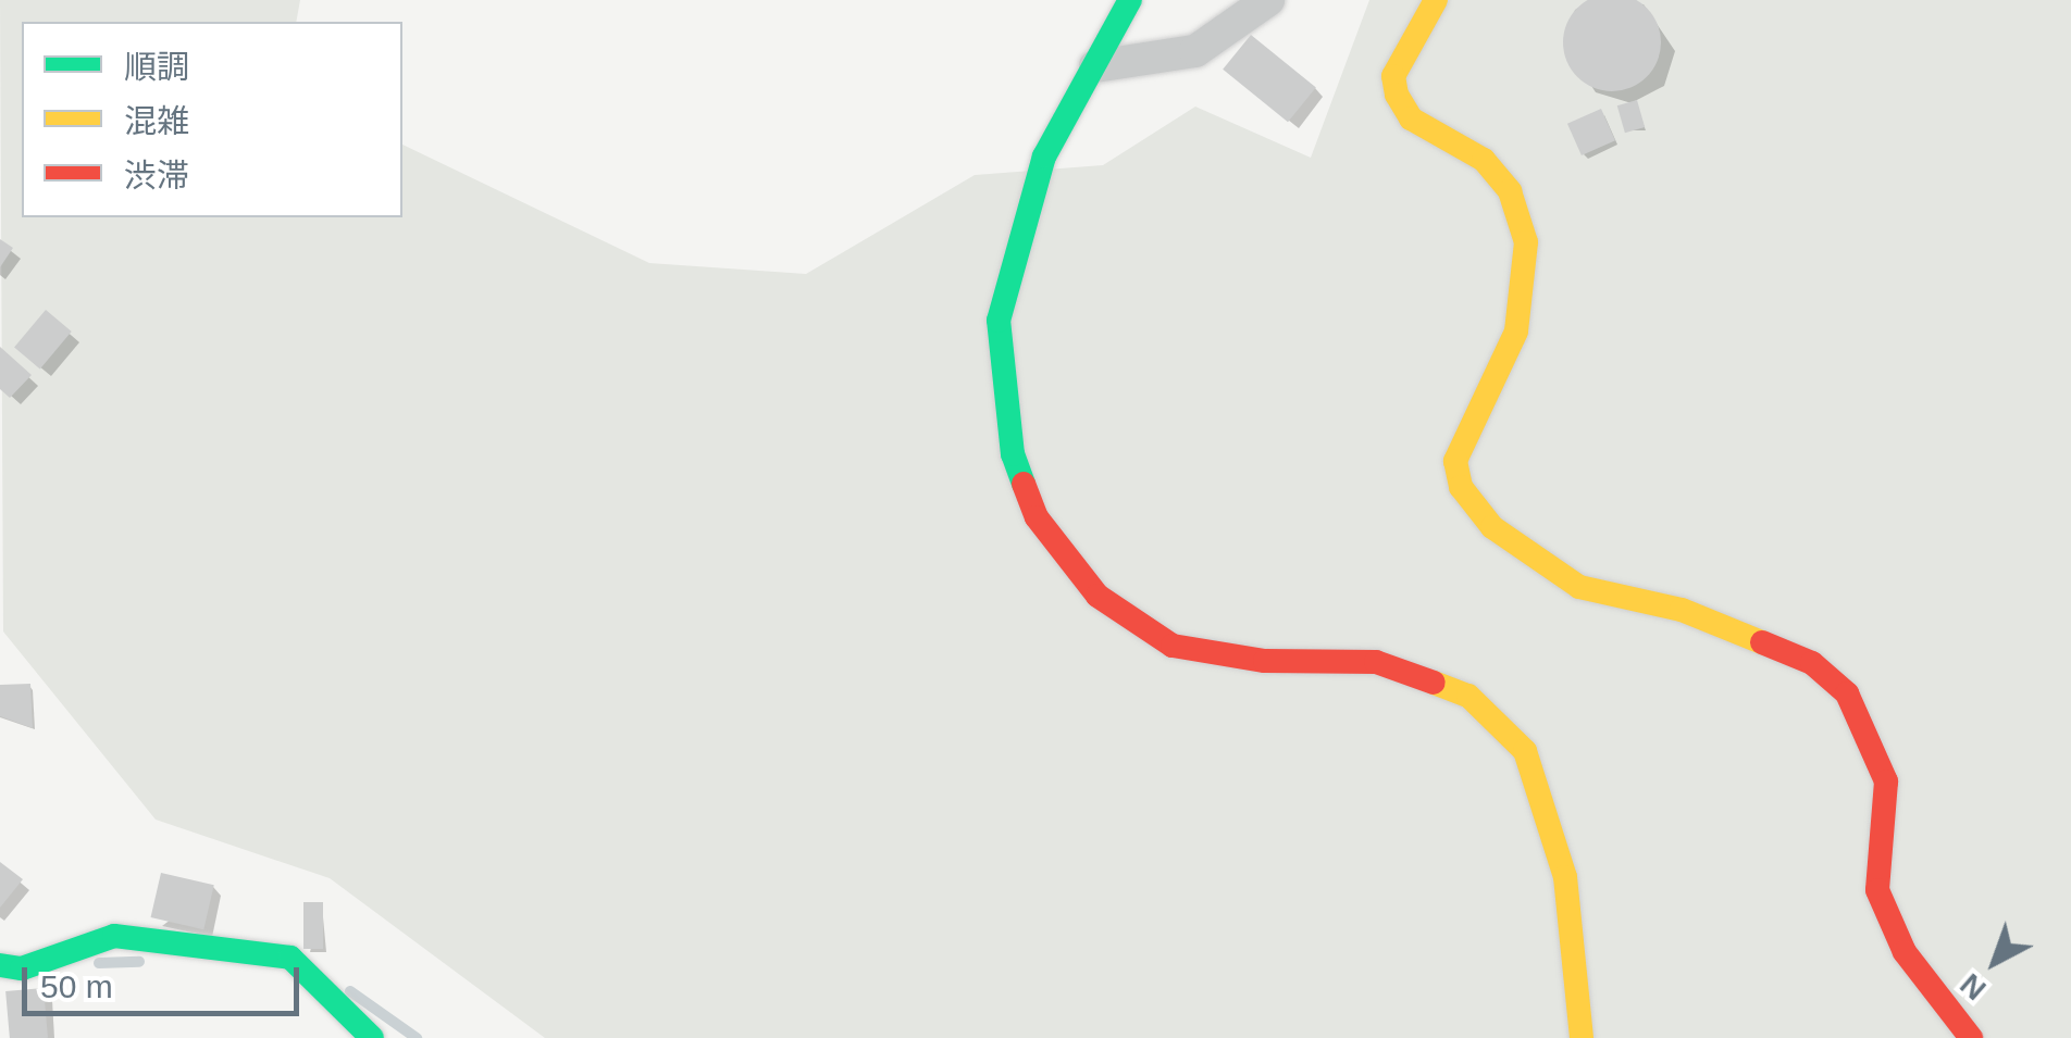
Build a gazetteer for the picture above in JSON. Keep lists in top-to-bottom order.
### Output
{
  "legend": ["順調", "混雑", "渋滞"],
  "scale_bar": "50 m",
  "north": "bottom left"
}
